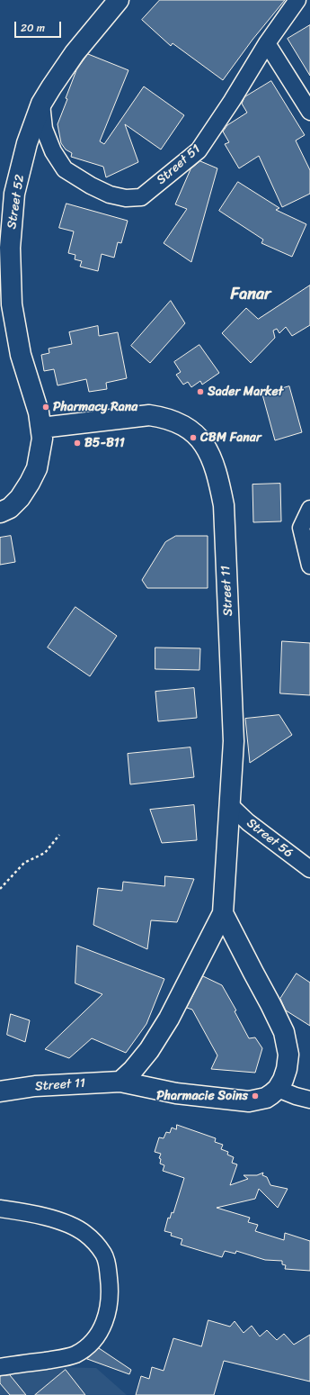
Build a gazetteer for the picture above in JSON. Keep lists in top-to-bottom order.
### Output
{
  "streets": {
    "street": [
      "Street 51",
      "Street 52",
      "Street 11",
      "Street 56"
    ]
  },
  "crossings": [
    ["Street 51", "Street 52"],
    ["Street 52", "Street 11"],
    ["Street 11", "Street 56"]
  ],
  "districts": ["Fanar"],
  "places": [
    "Sader Market",
    "Pharmacy Rana",
    "CBM Fanar",
    "B5-B11",
    "Pharmacie Soins"
  ],
  "scale_bar": "20 m"
}
